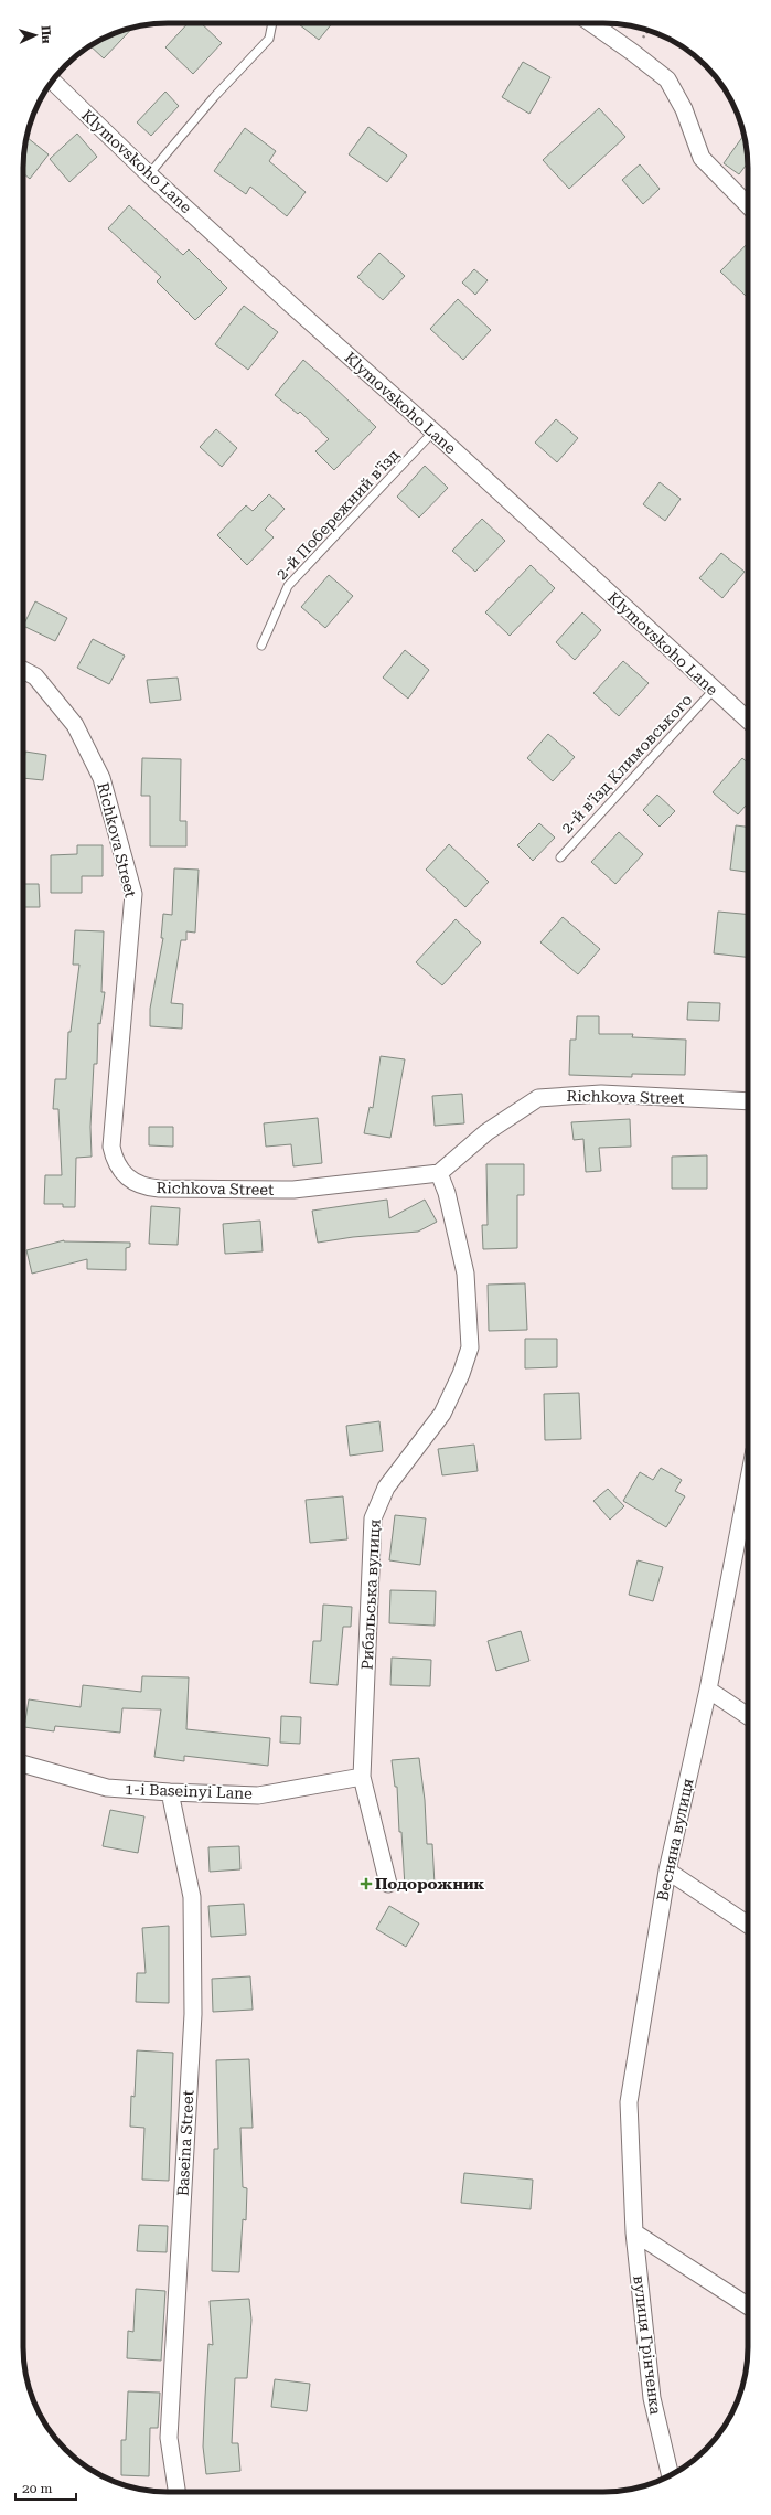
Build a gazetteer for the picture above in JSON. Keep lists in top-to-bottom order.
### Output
{
  "streets": {
    "street": [
      "Klymovskoho Lane",
      "Richkova Street",
      "Рибальська вулиця",
      "1-i Baseinyi Lane",
      "Весняна вулиця",
      "Baseina Street",
      "вулиця Грінченка"
    ],
    "lane": ["2-й Побережний в'їзд", "2-й в'їзд Климовського"]
  },
  "crossings": [
    ["Klymovskoho Lane", "2-й Побережний в'їзд"],
    ["Klymovskoho Lane", "2-й в'їзд Климовського"],
    ["Richkova Street", "Рибальська вулиця"],
    ["Рибальська вулиця", "1-i Baseinyi Lane"],
    ["1-i Baseinyi Lane", "Baseina Street"],
    ["Весняна вулиця", "вулиця Грінченка"]
  ],
  "places": {
    "health": ["Подорожник"]
  },
  "scale_bar": "20 m",
  "north": "right"
}
